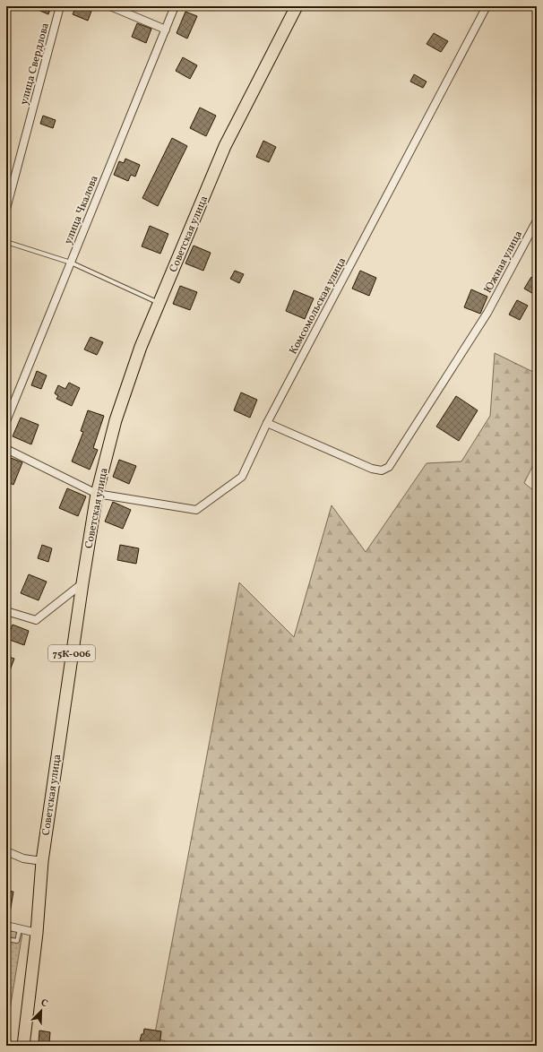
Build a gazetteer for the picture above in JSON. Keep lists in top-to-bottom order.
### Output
{
  "streets": {
    "main road": ["Советская улица", "75К-006"],
    "street": [
      "улица Свердлова",
      "улица Чкалова",
      "Южная улица",
      "Комсомольская улица"
    ]
  },
  "crossings": [
    ["Советская улица", "Комсомольская улица"],
    ["Южная улица", "Комсомольская улица"]
  ],
  "north": "top right"
}
